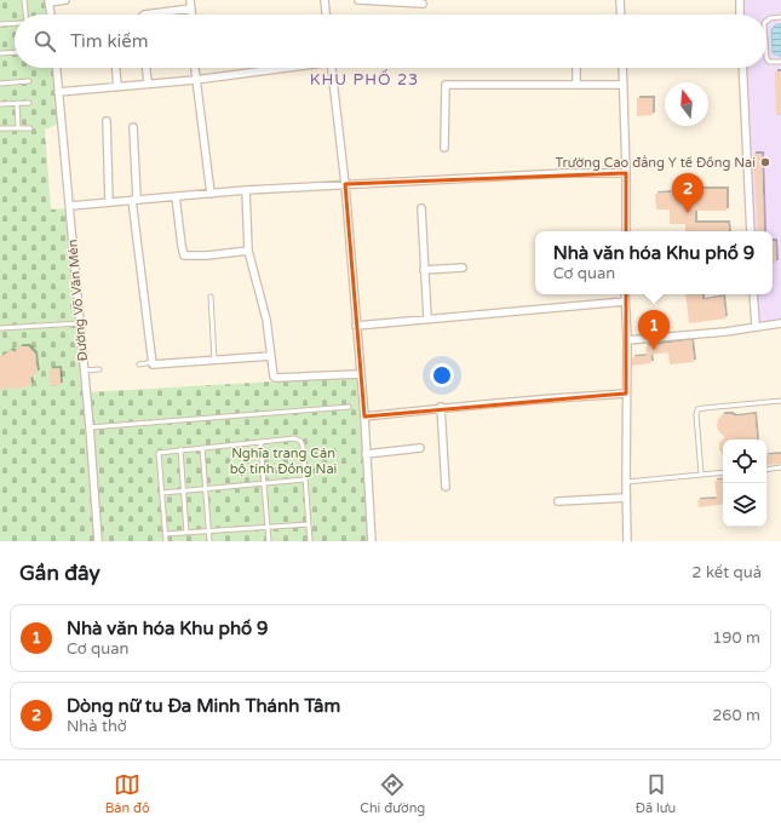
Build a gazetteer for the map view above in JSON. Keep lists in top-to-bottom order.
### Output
{
  "streets": {
    "street": ["Đường Võ Văn Mén"]
  },
  "districts": ["KHU PHỐ 23"],
  "parks": ["Nghĩa trang Cán bộ tỉnh Đồng Nai"],
  "places": ["Trường Cao đẳng Y tế Đồng Nai"],
  "north": "top",
  "page": {
    "search": "Tìm kiếm",
    "pins": ["2", "1"],
    "popup": ["Nhà văn hóa Khu phố 9", "Cơ quan"],
    "heading": ["Gần đây", "2 kết quả"],
    "list": [
      {
        "mark": "1",
        "name": "Nhà văn hóa Khu phố 9",
        "note": "Cơ quan",
        "value": "190 m"
      },
      {
        "mark": "2",
        "name": "Dòng nữ tu Đa Minh Thánh Tâm",
        "note": "Nhà thờ",
        "value": "260 m"
      }
    ],
    "nav": ["Bản đồ", "Chỉ đường", "Đã lưu"]
  }
}
